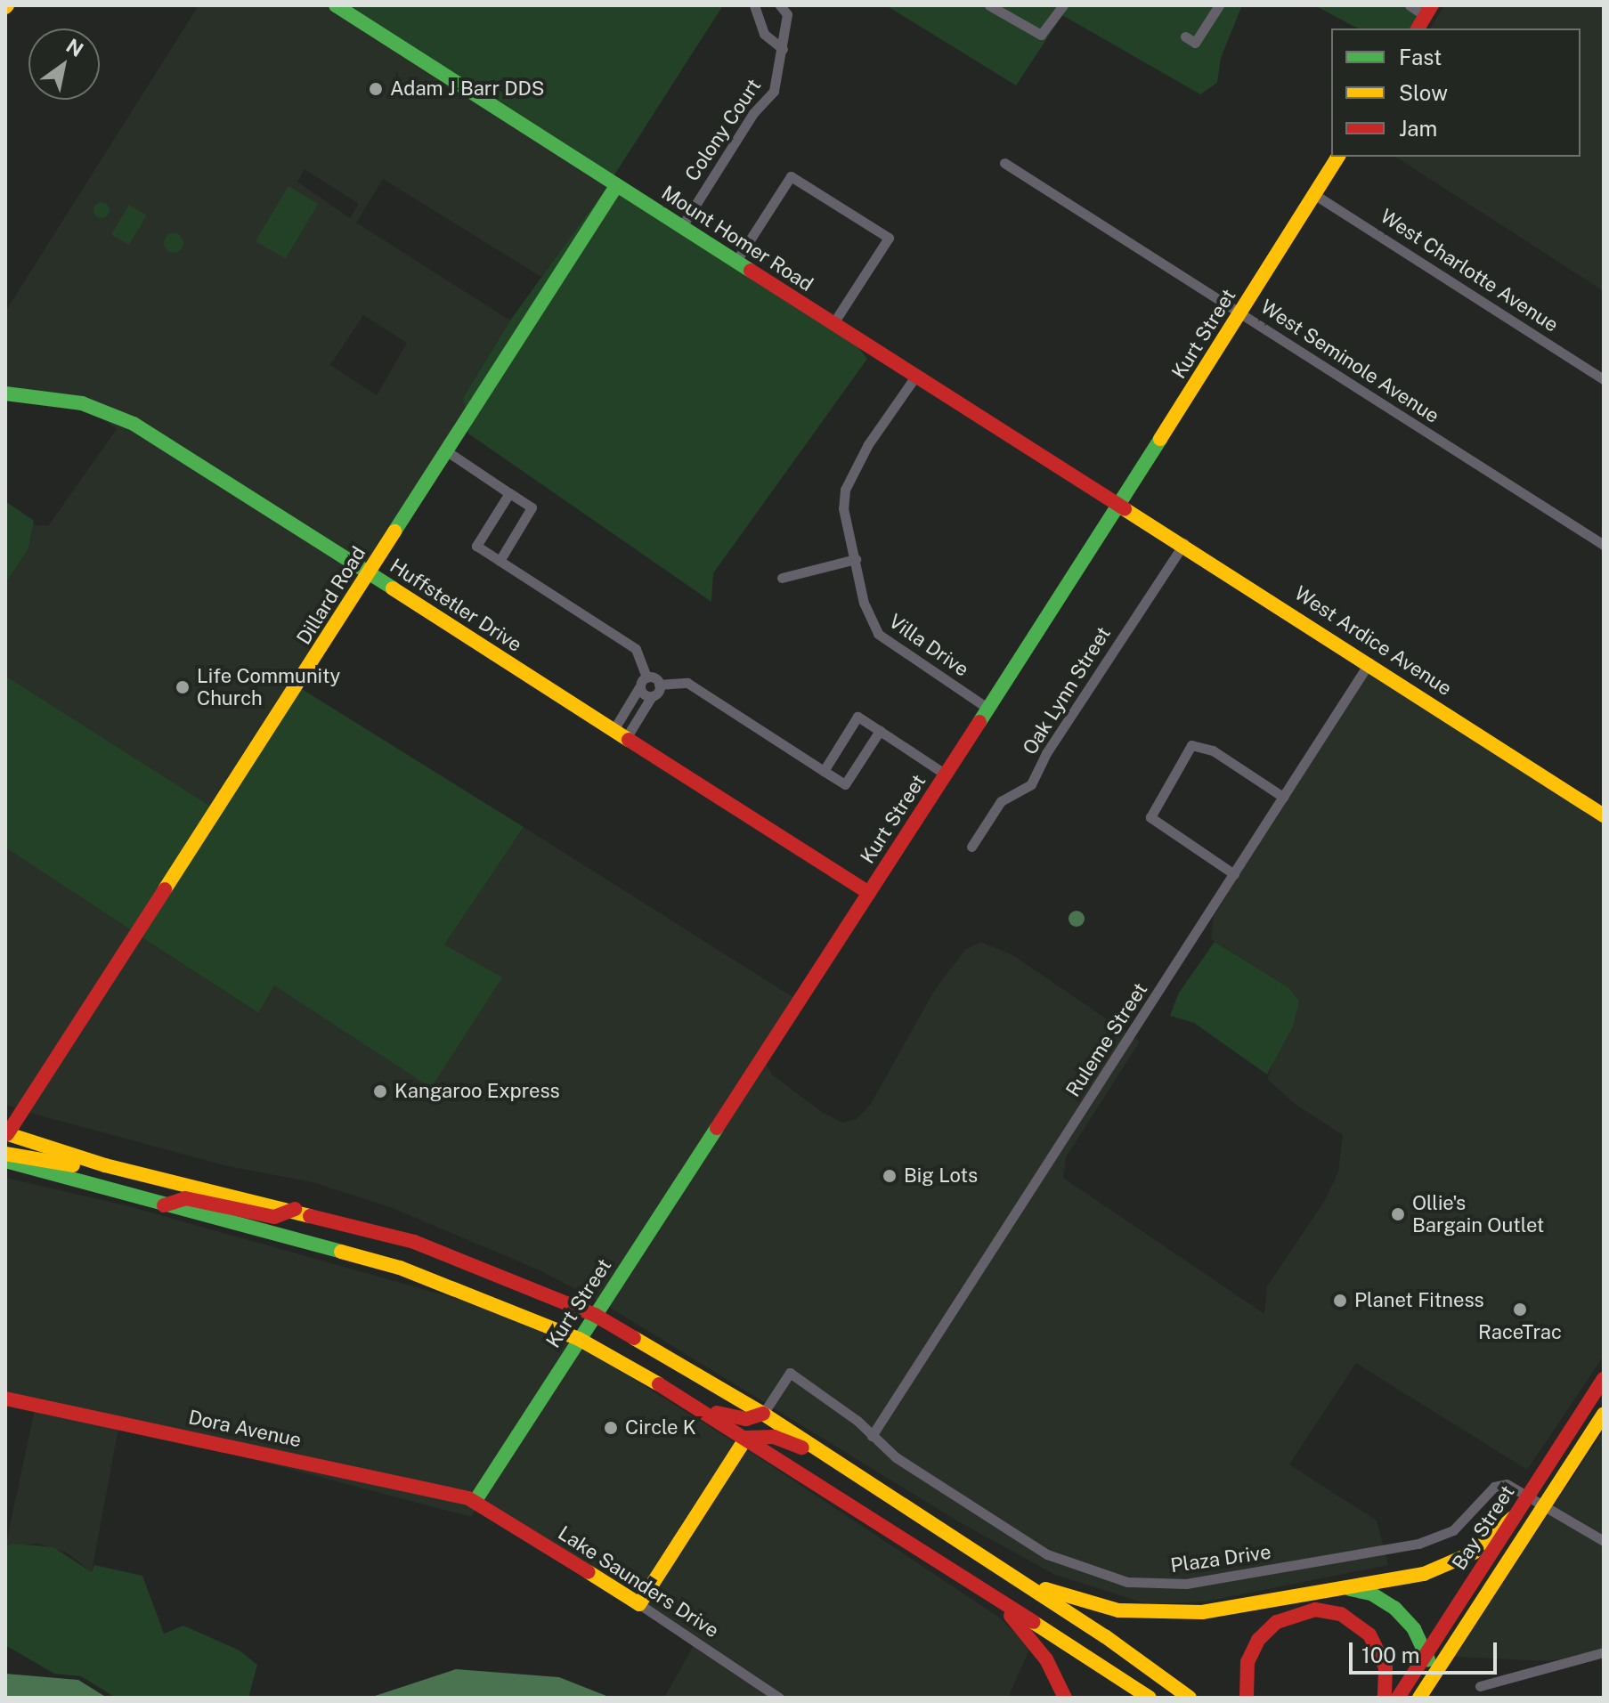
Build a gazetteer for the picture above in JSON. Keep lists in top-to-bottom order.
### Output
{
  "streets": {
    "street": [
      "Colony Court",
      "Mount Homer Road",
      "West Charlotte Avenue",
      "Kurt Street",
      "West Seminole Avenue",
      "Dillard Road",
      "Huffstetler Drive",
      "West Ardice Avenue",
      "Villa Drive",
      "Oak Lynn Street",
      "Ruleme Street",
      "Dora Avenue",
      "Bay Street",
      "Plaza Drive",
      "Lake Saunders Drive"
    ]
  },
  "crossings": [
    ["Colony Court", "Mount Homer Road"],
    ["Mount Homer Road", "Kurt Street"],
    ["Mount Homer Road", "Dillard Road"],
    ["Mount Homer Road", "West Ardice Avenue"],
    ["Mount Homer Road", "Villa Drive"],
    ["West Charlotte Avenue", "Kurt Street"],
    ["Kurt Street", "West Seminole Avenue"],
    ["Kurt Street", "Huffstetler Drive"],
    ["Kurt Street", "West Ardice Avenue"],
    ["Kurt Street", "Villa Drive"],
    ["Kurt Street", "Dora Avenue"],
    ["Kurt Street", "Lake Saunders Drive"],
    ["Dillard Road", "Huffstetler Drive"],
    ["West Ardice Avenue", "Oak Lynn Street"],
    ["West Ardice Avenue", "Ruleme Street"],
    ["Ruleme Street", "Plaza Drive"],
    ["Dora Avenue", "Lake Saunders Drive"],
    ["Bay Street", "Plaza Drive"]
  ],
  "places": [
    "Adam J Barr DDS",
    "Life Community Church",
    "Kangaroo Express",
    "Big Lots",
    "Ollie's Bargain Outlet",
    "Planet Fitness",
    "RaceTrac",
    "Circle K"
  ],
  "legend": ["Fast", "Slow", "Jam"],
  "scale_bar": "100 m",
  "north": "top right"
}
